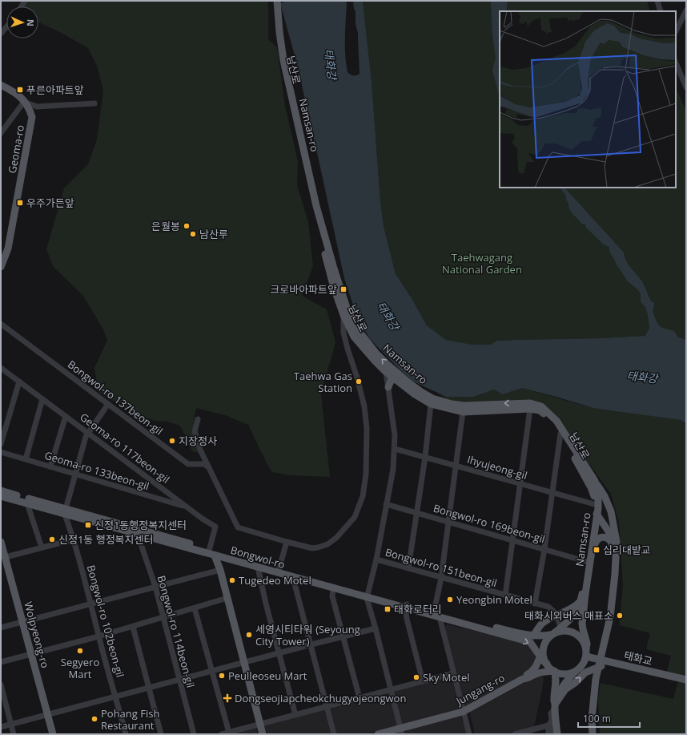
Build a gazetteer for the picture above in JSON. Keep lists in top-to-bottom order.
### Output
{
  "streets": {
    "main road": [
      "남산로",
      "Namsan-ro",
      "Geoma-ro",
      "Bongwol-ro",
      "Wolpyeong-ro",
      "태화교",
      "Jungang-ro"
    ],
    "street": [
      "Bongwol-ro 137beon-gil",
      "Geoma-ro 117beon-gil",
      "Ihyujeong-gil",
      "Geoma-ro 133beon-gil",
      "Bongwol-ro 169beon-gil",
      "Bongwol-ro 151beon-gil",
      "Bongwol-ro 102beon-gil",
      "Bongwol-ro 114beon-gil"
    ]
  },
  "crossings": [
    ["남산로", "Namsan-ro"],
    ["남산로", "Ihyujeong-gil"],
    ["Namsan-ro", "Bongwol-ro 151beon-gil"],
    ["Namsan-ro", "태화교"],
    ["Namsan-ro", "Jungang-ro"],
    ["Geoma-ro 117beon-gil", "Geoma-ro 133beon-gil"],
    ["Geoma-ro 117beon-gil", "Bongwol-ro"],
    ["Bongwol-ro", "Bongwol-ro 151beon-gil"],
    ["Bongwol-ro", "Bongwol-ro 102beon-gil"],
    ["Bongwol-ro", "Bongwol-ro 114beon-gil"],
    ["Bongwol-ro 151beon-gil", "태화교"],
    ["Bongwol-ro 151beon-gil", "Jungang-ro"],
    ["태화교", "Jungang-ro"]
  ],
  "one_way": ["Namsan-ro"],
  "water": ["태화강"],
  "parks": ["Taehwagang National Garden"],
  "places": {
    "transit": [
      "푸른아파트앞",
      "우주가든앞",
      "크로바아파트앞",
      "신정1동행정복지센터",
      "십리대밭교",
      "태화로터리"
    ],
    "other": [
      "은월봉",
      "남산루",
      "Taehwa Gas Station",
      "지장정사",
      "신정1동 행정복지센터",
      "Tugedeo Motel",
      "Yeongbin Motel",
      "태화시외버스 매표소",
      "세영시티타워 (Seyoung City Tower)",
      "Segyero Mart",
      "Peulleoseu Mart",
      "Sky Motel",
      "Pohang Fish Restaurant"
    ],
    "health": ["Dongseojiapcheokchugyojeongwon"]
  },
  "scale_bar": "100 m",
  "north": "right"
}
